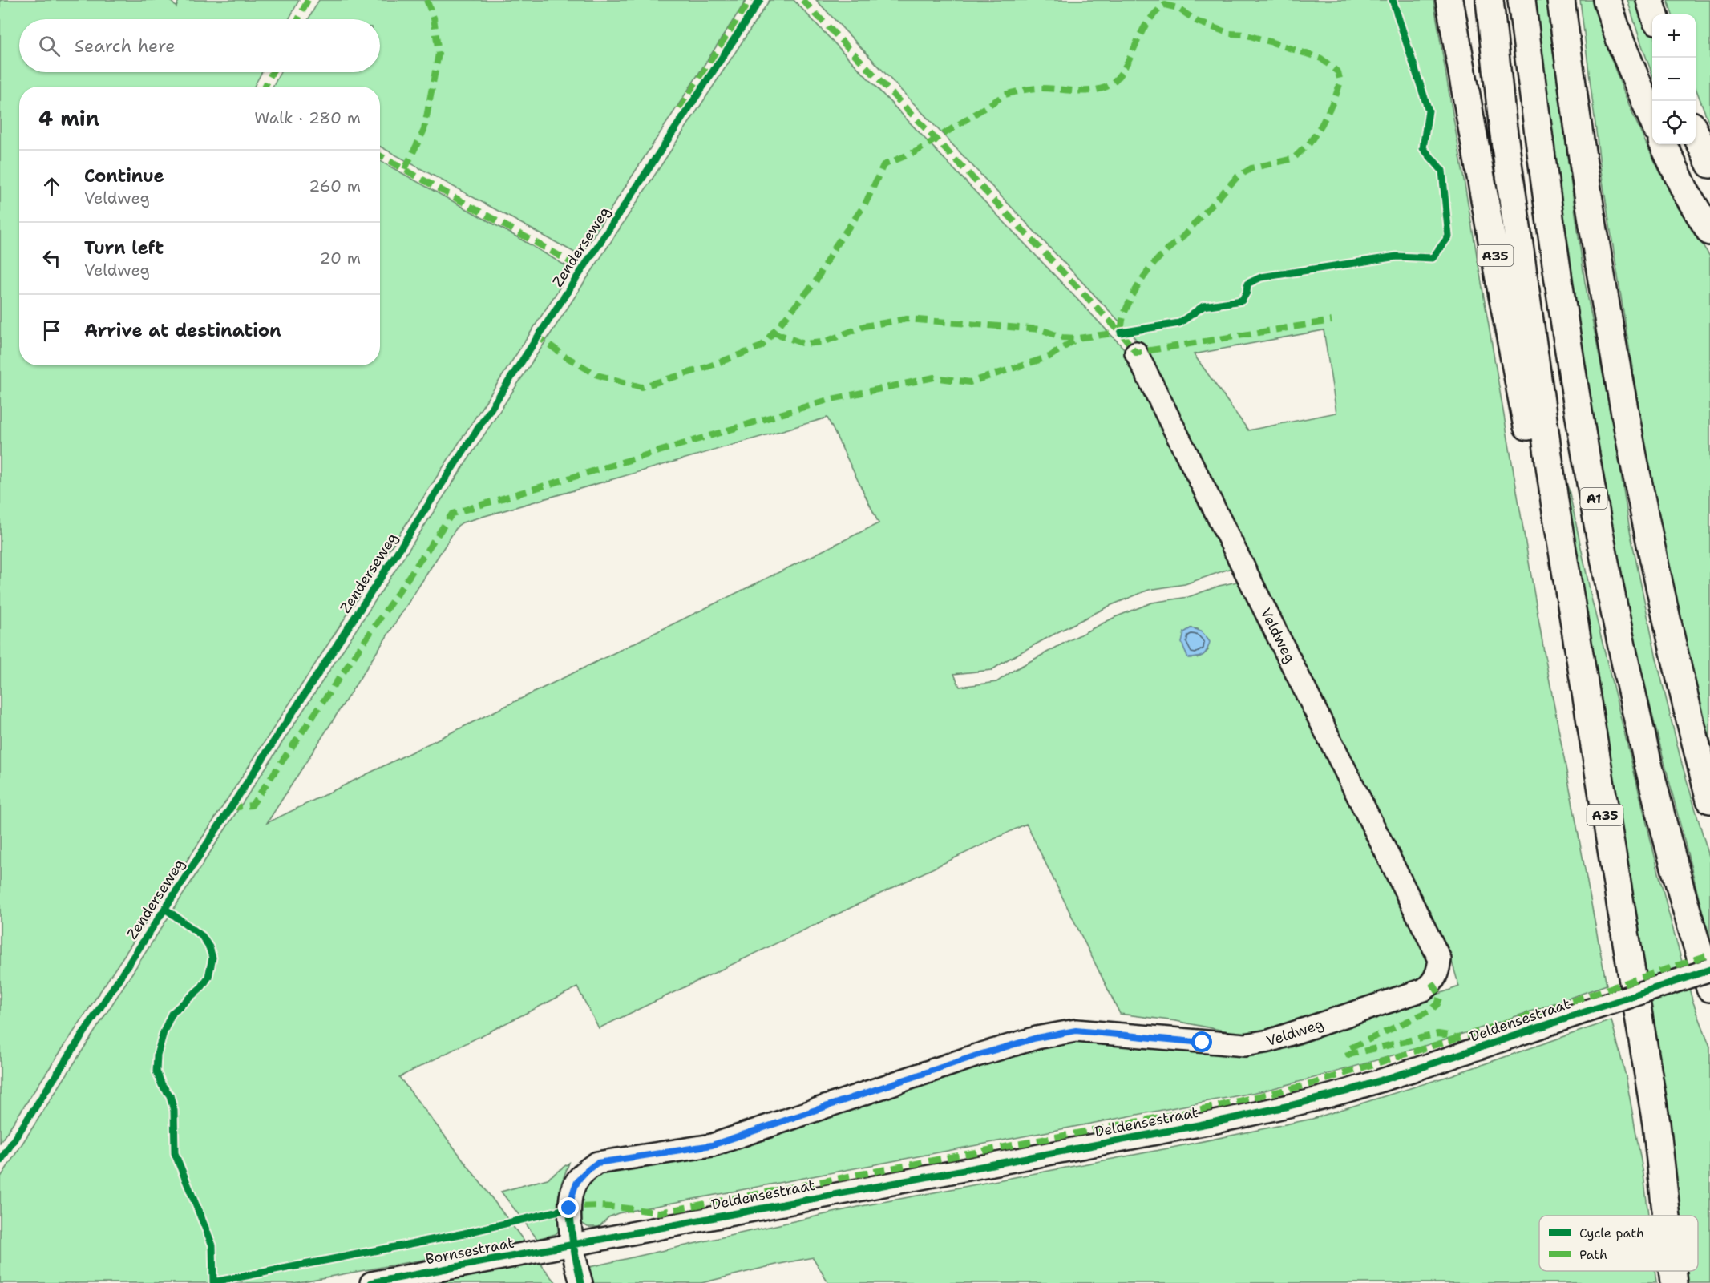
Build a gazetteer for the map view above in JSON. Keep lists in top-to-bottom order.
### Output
{
  "streets": {
    "highway": ["A35", "A1"],
    "street": ["Veldweg", "Deldensestraat", "Bornsestraat"],
    "cycle path": ["Zenderseweg"]
  },
  "crossings": [
    ["Veldweg", "Deldensestraat"],
    ["Veldweg", "Bornsestraat"],
    ["Deldensestraat", "Bornsestraat"]
  ],
  "legend": ["Cycle path", "Path"],
  "page": {
    "map_buttons": ["+", "−"],
    "search": "Search here",
    "heading": ["4 min", "Walk · 280 m"],
    "list": [
      ["Continue", "Veldweg", "260 m"],
      ["Turn left", "Veldweg", "20 m"],
      "Arrive at destination"
    ]
  }
}
